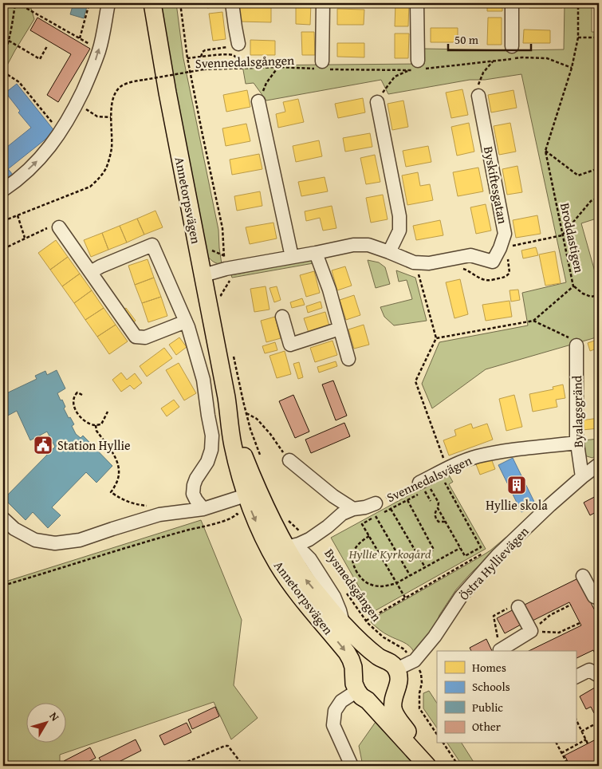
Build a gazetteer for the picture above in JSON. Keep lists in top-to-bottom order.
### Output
{
  "streets": {
    "main road": ["Annetorpsvägen"],
    "street": [
      "Byskiftesgatan",
      "Byalagsgränd",
      "Svennedalsvägen",
      "Östra Hyllievägen"
    ],
    "path": ["Svennedalsgången", "Broddastigen", "Bysmedsgången"]
  },
  "crossings": [
    ["Svennedalsgången", "Broddastigen"],
    ["Annetorpsvägen", "Svennedalsvägen"],
    ["Annetorpsvägen", "Östra Hyllievägen"],
    ["Byalagsgränd", "Svennedalsvägen"],
    ["Byalagsgränd", "Östra Hyllievägen"],
    ["Östra Hyllievägen", "Bysmedsgången"]
  ],
  "parks": ["Hyllie Kyrkogård"],
  "places": {
    "public building": ["Station Hyllie"],
    "building": ["Hyllie skola"]
  },
  "legend": [
    "Homes",
    "Schools",
    "Public",
    "Other"
  ],
  "scale_bar": "50 m",
  "north": "top right"
}
